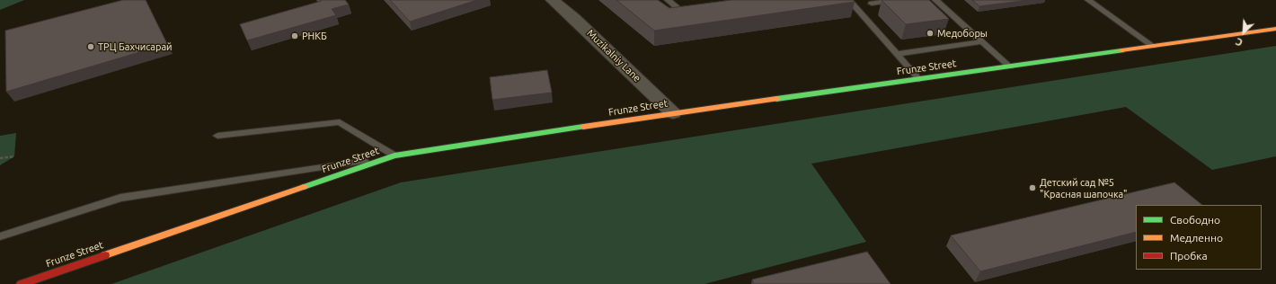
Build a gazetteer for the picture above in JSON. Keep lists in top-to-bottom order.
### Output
{
  "streets": {
    "main road": ["Frunze Street"],
    "street": ["Muzikalniy Lane"]
  },
  "crossings": [
    ["Muzikalniy Lane", "Frunze Street"]
  ],
  "places": [
    "Медоборы",
    "РНКБ",
    "ТРЦ Бахчисарай",
    "Детский сад №5 \"Красная шапочка\""
  ],
  "legend": ["Свободно", "Медленно", "Пробка"],
  "north": "bottom left"
}
